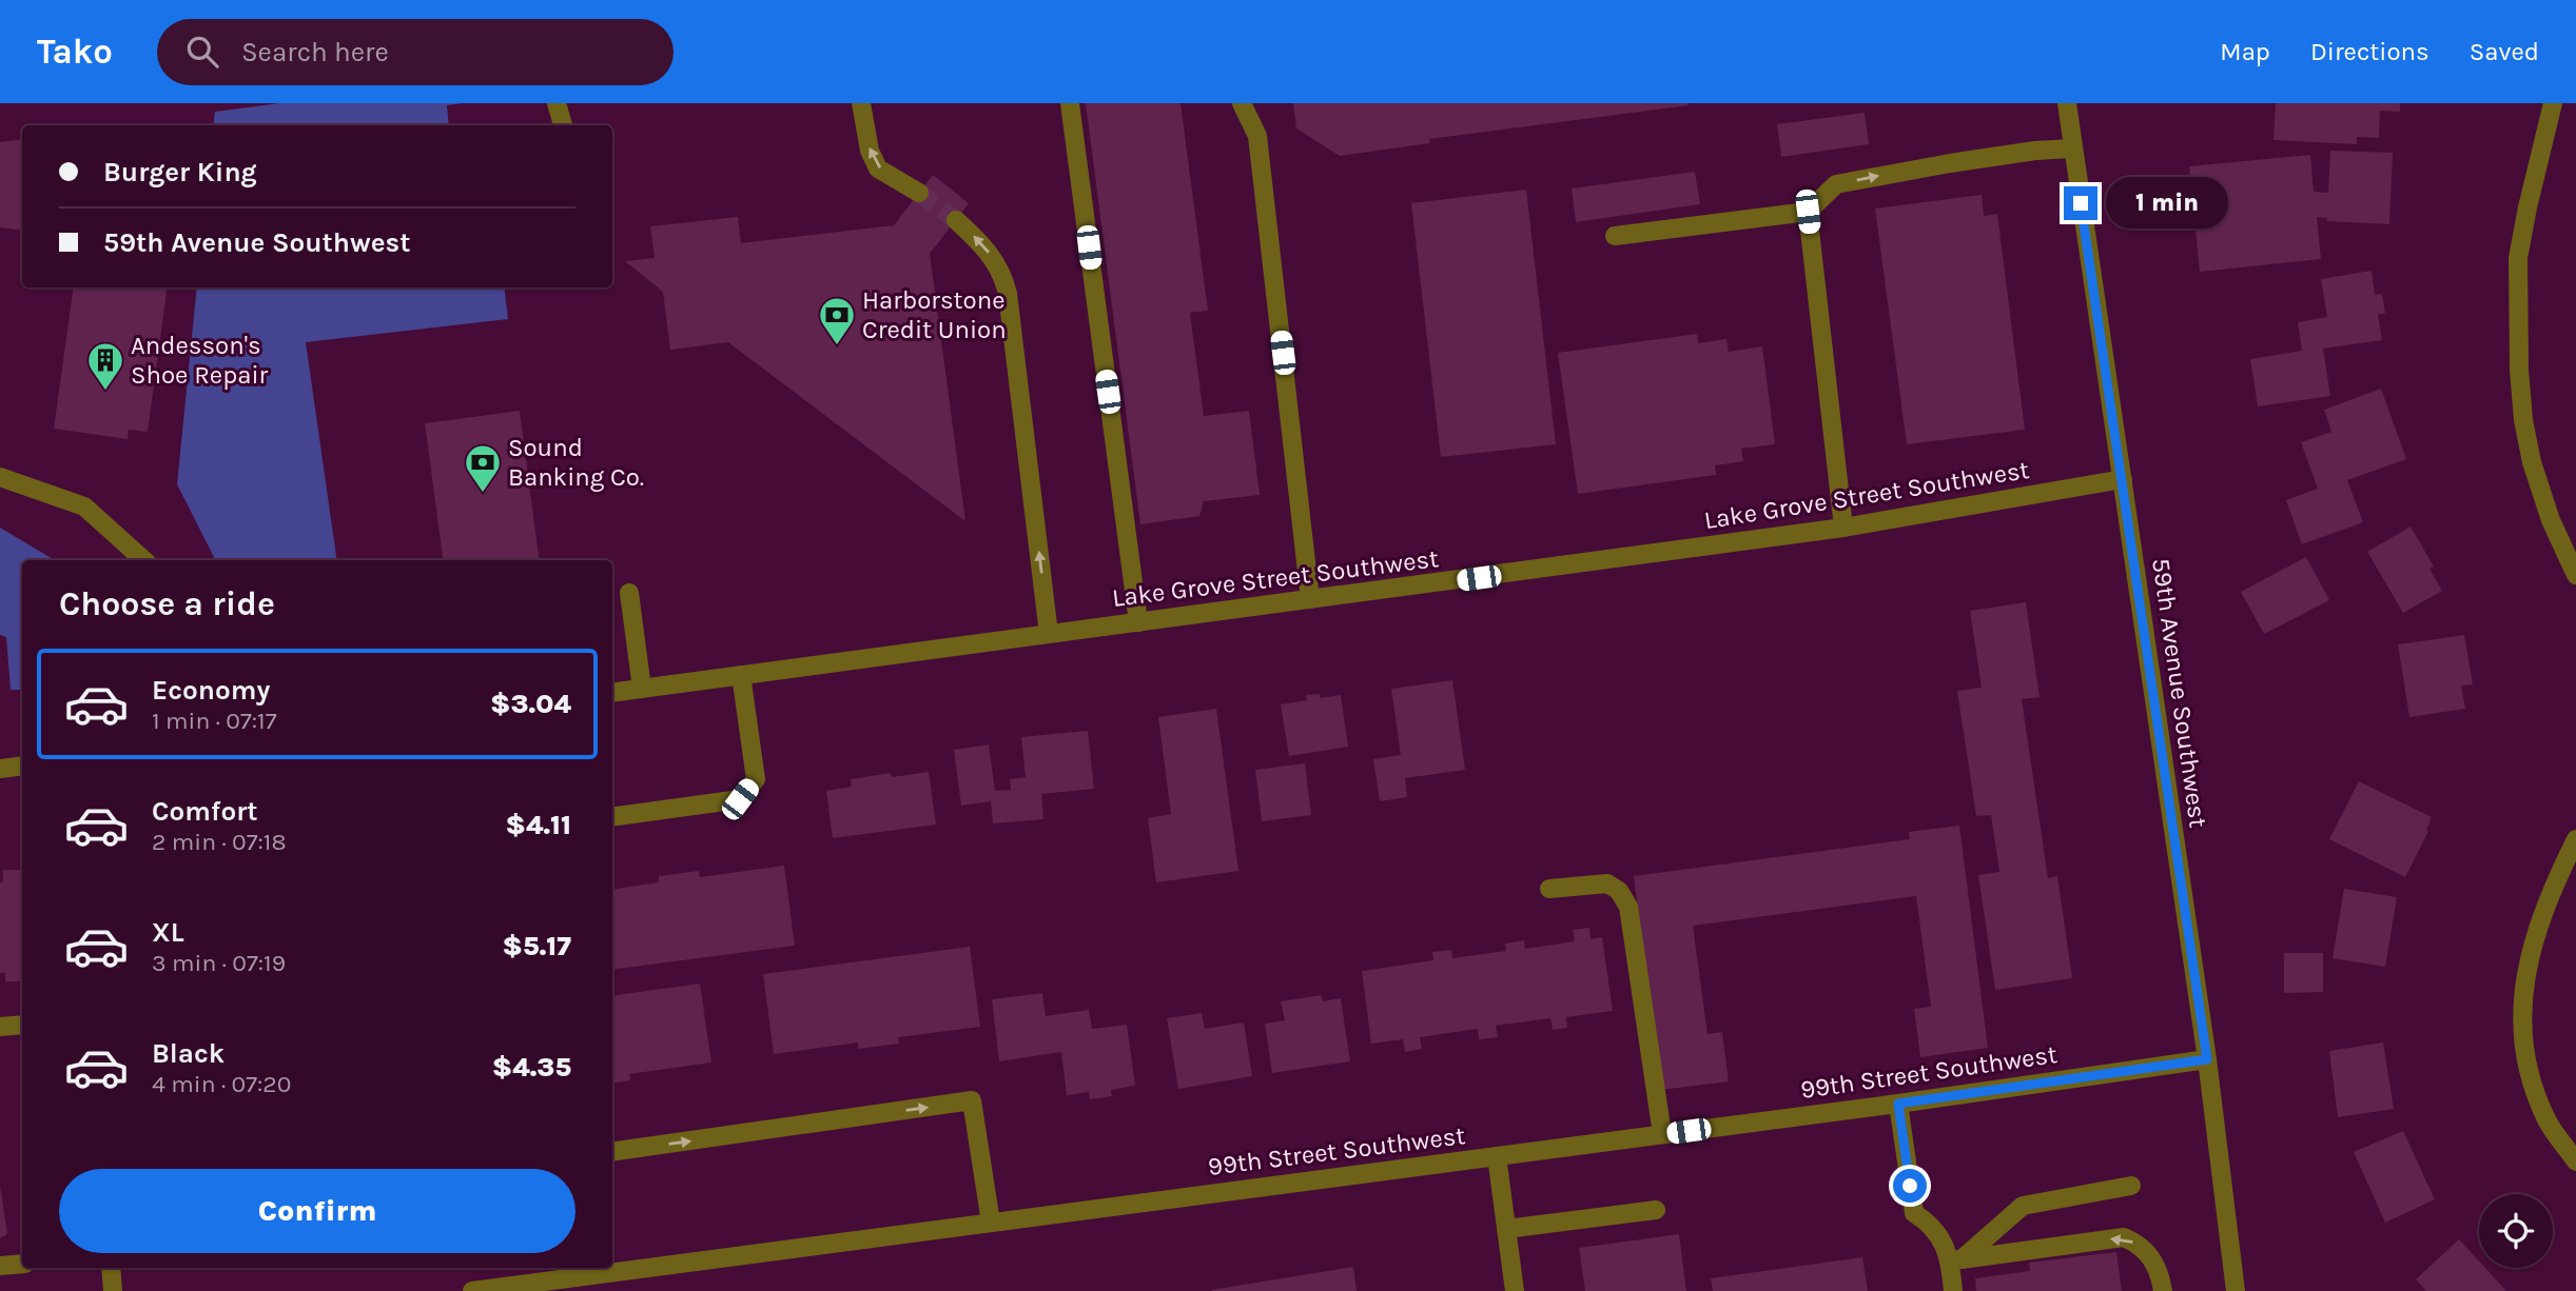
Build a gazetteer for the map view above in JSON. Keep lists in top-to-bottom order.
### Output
{
  "streets": {
    "street": ["Lake Grove Street Southwest", "59th Avenue Southwest", "99th Street Southwest"]
  },
  "crossings": [
    ["Lake Grove Street Southwest", "59th Avenue Southwest"],
    ["59th Avenue Southwest", "99th Street Southwest"]
  ],
  "places": {
    "bank": ["Harborstone Credit Union", "Sound Banking Co."],
    "building": ["Andesson's Shoe Repair"]
  },
  "page": {
    "header": "Tako",
    "search": "Search here",
    "nav": ["Map", "Directions", "Saved"],
    "banner": ["Burger King", "59th Avenue Southwest"],
    "bubble": "1 min",
    "heading": "Choose a ride",
    "list": [
      {
        "name": "Economy",
        "note": "1 min · 07:17",
        "value": "$3.04"
      },
      {
        "name": "Comfort",
        "note": "2 min · 07:18",
        "value": "$4.11"
      },
      {
        "name": "XL",
        "note": "3 min · 07:19",
        "value": "$5.17"
      },
      {
        "name": "Black",
        "note": "4 min · 07:20",
        "value": "$4.35"
      }
    ],
    "buttons": "Confirm"
  }
}
